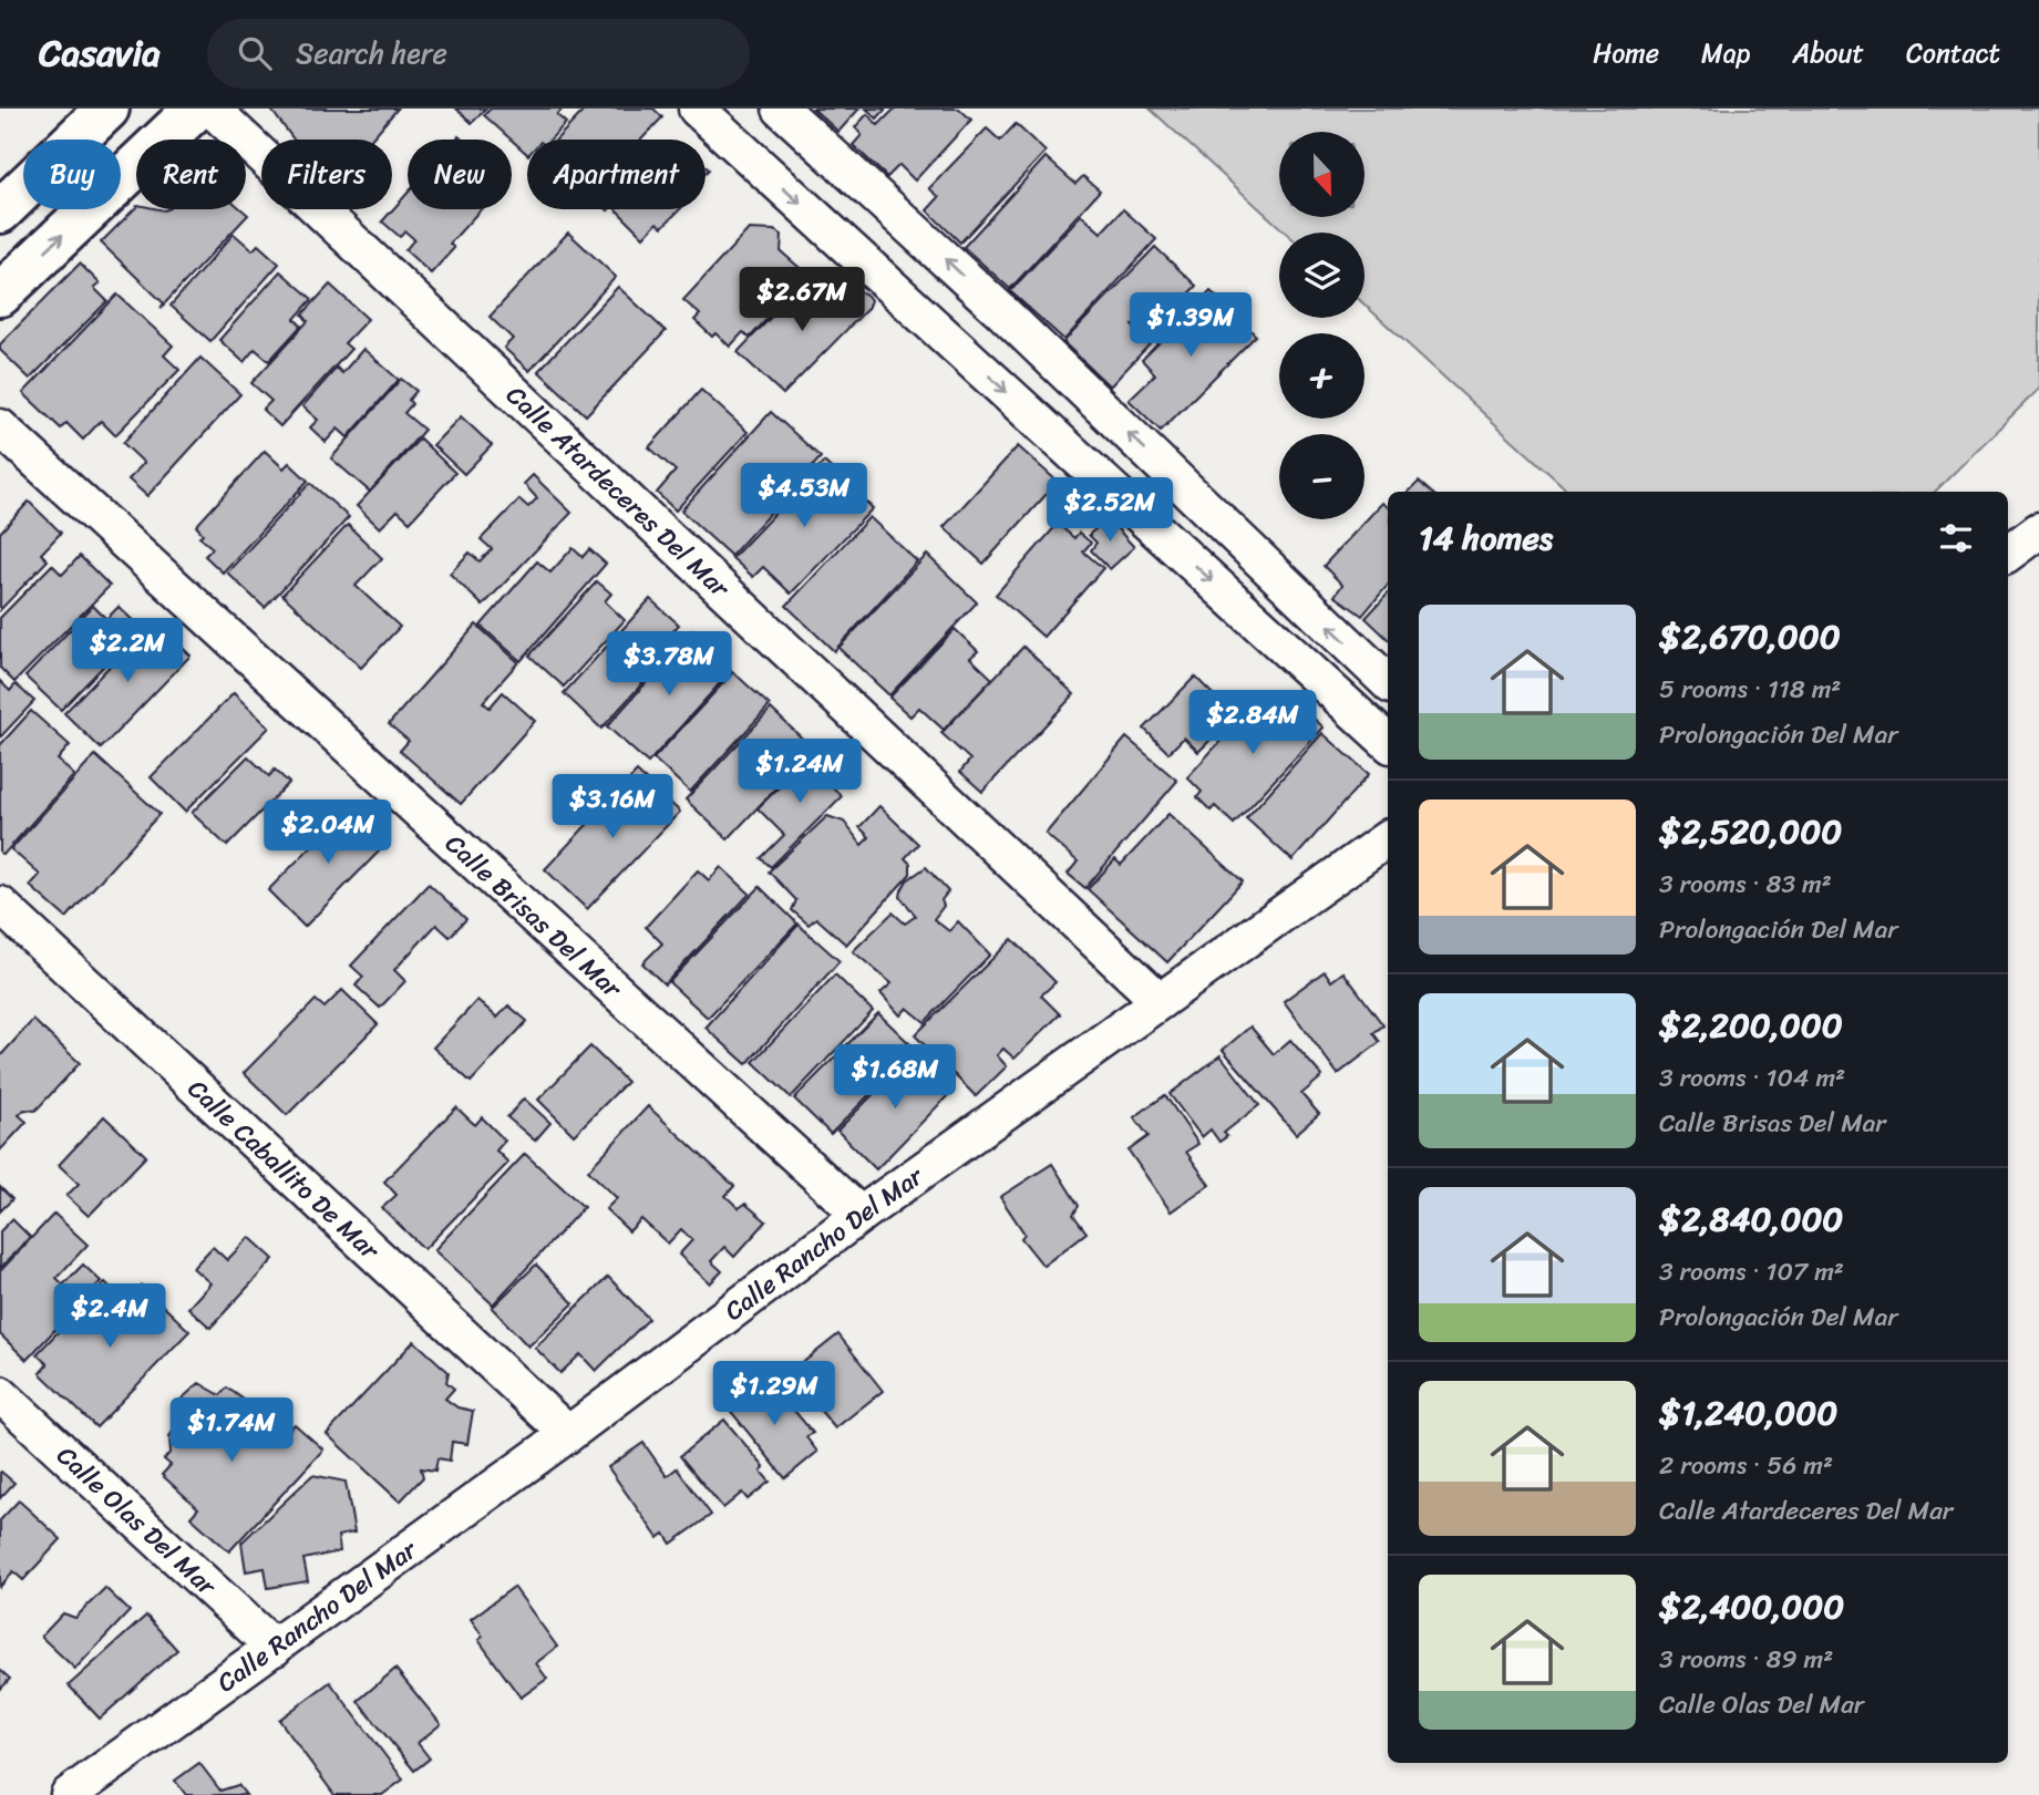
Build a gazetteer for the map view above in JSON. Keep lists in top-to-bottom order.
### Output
{
  "streets": {
    "street": [
      "Calle Atardeceres Del Mar",
      "Calle Brisas Del Mar",
      "Calle Caballito De Mar",
      "Calle Rancho Del Mar",
      "Calle Olas Del Mar"
    ]
  },
  "crossings": [
    ["Calle Atardeceres Del Mar", "Calle Rancho Del Mar"],
    ["Calle Brisas Del Mar", "Calle Rancho Del Mar"],
    ["Calle Caballito De Mar", "Calle Rancho Del Mar"],
    ["Calle Rancho Del Mar", "Calle Olas Del Mar"]
  ],
  "north": "bottom",
  "page": {
    "header": "Casavia",
    "search": "Search here",
    "nav": [
      "Home",
      "Map",
      "About",
      "Contact"
    ],
    "map_buttons": ["+", "−"],
    "chip": [
      "Buy",
      "Rent",
      "Filters",
      "New",
      "Apartment"
    ],
    "price": [
      "$2.67M",
      "$1.39M",
      "$4.53M",
      "$2.52M",
      "$2.2M",
      "$3.78M",
      "$2.84M",
      "$1.24M",
      "$3.16M",
      "$2.04M",
      "$1.68M",
      "$2.4M",
      "$1.29M",
      "$1.74M"
    ],
    "heading": "14 homes",
    "list": [
      {
        "name": "$2,670,000",
        "note": "5 rooms · 118 m² · Prolongación Del Mar"
      },
      {
        "name": "$2,520,000",
        "note": "3 rooms · 83 m² · Prolongación Del Mar"
      },
      {
        "name": "$2,200,000",
        "note": "3 rooms · 104 m² · Calle Brisas Del Mar"
      },
      {
        "name": "$2,840,000",
        "note": "3 rooms · 107 m² · Prolongación Del Mar"
      },
      {
        "name": "$1,240,000",
        "note": "2 rooms · 56 m² · Calle Atardeceres Del Mar"
      },
      {
        "name": "$2,400,000",
        "note": "3 rooms · 89 m² · Calle Olas Del Mar"
      }
    ]
  }
}
